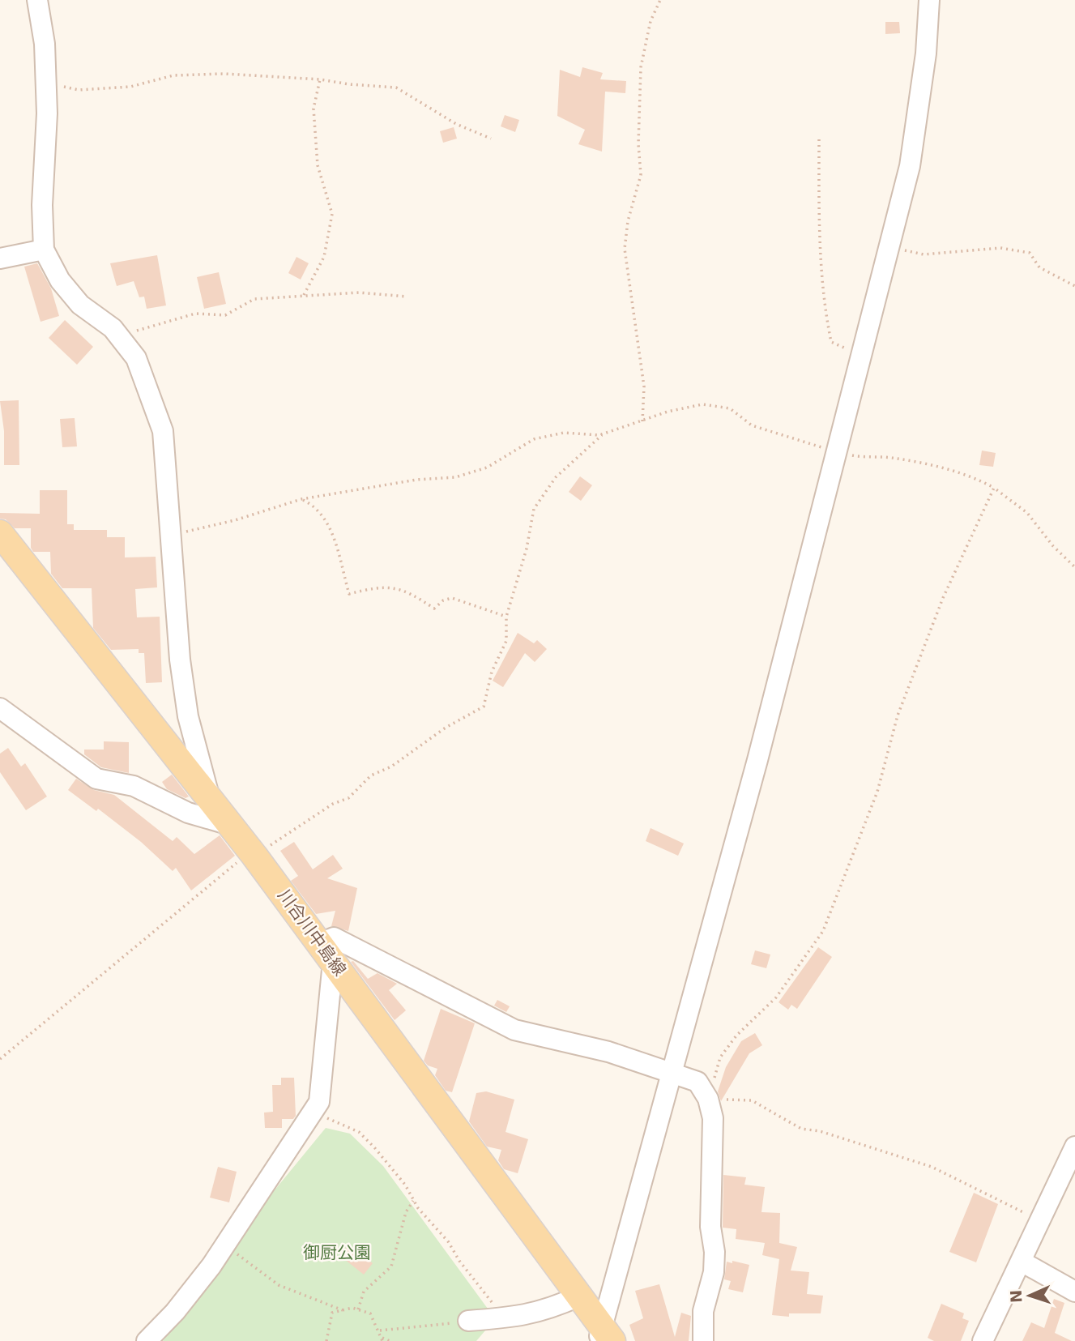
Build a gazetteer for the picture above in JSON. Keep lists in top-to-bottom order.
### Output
{
  "streets": {
    "main road": ["川合川中島線"]
  },
  "parks": ["御厨公園"],
  "north": "left"
}
